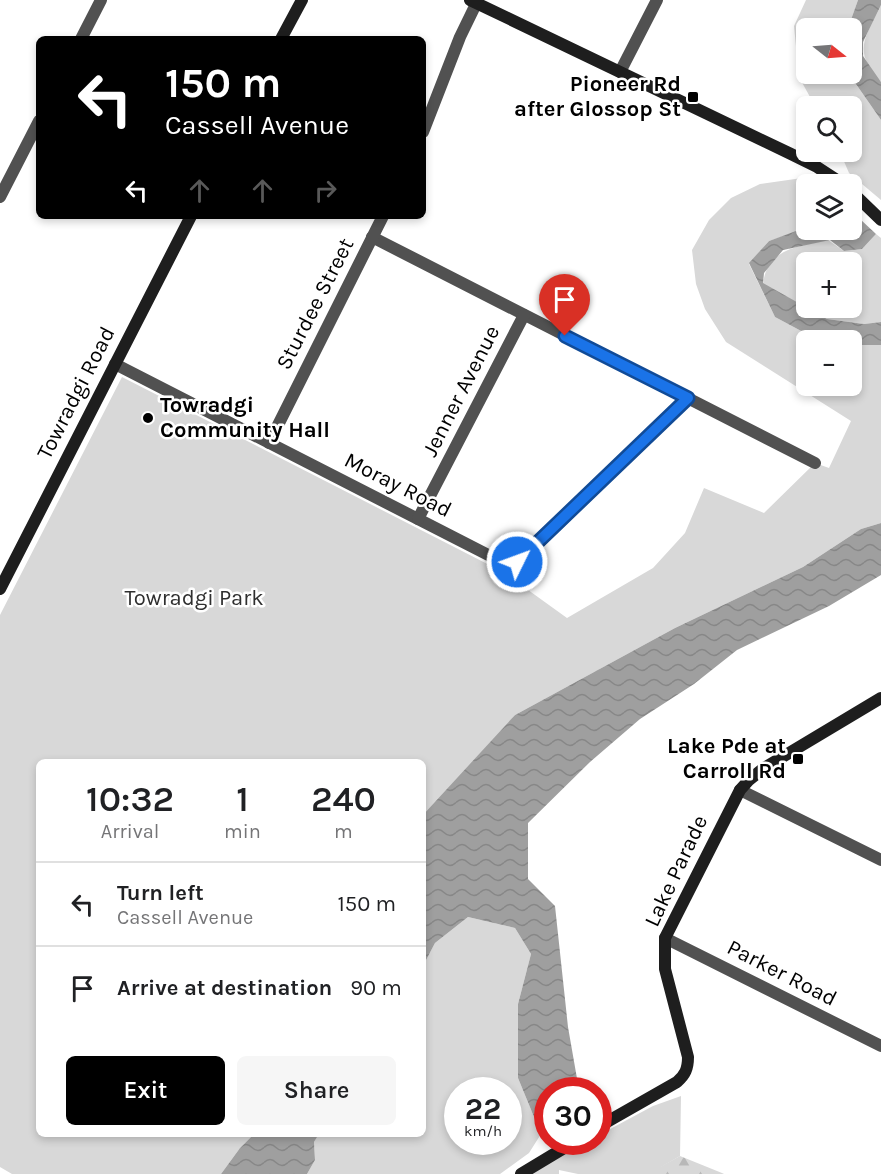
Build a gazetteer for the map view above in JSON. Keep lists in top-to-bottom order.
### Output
{
  "streets": {
    "main road": ["Towradgi Road", "Lake Parade"],
    "street": [
      "Sturdee Street",
      "Jenner Avenue",
      "Moray Road",
      "Parker Road"
    ]
  },
  "crossings": [
    ["Sturdee Street", "Moray Road"],
    ["Jenner Avenue", "Moray Road"],
    ["Towradgi Road", "Moray Road"],
    ["Lake Parade", "Parker Road"]
  ],
  "parks": ["Towradgi Park"],
  "places": {
    "transit": ["Pioneer Rd after Glossop St", "Lake Pde at Carroll Rd"],
    "other": ["Towradgi Community Hall"]
  },
  "north": "right",
  "page": {
    "map_buttons": ["+", "−"],
    "turn": ["150 m", "Cassell Avenue"],
    "eta": [
      "10:32",
      "Arrival",
      "1",
      "min",
      "240",
      "m"
    ],
    "list": [
      {
        "name": "Turn left",
        "note": "Cassell Avenue",
        "value": "150 m"
      },
      {
        "name": "Arrive at destination",
        "value": "90 m"
      }
    ],
    "buttons": ["Exit", "Share"],
    "speed": "22 km/h",
    "limit": "30"
  }
}
